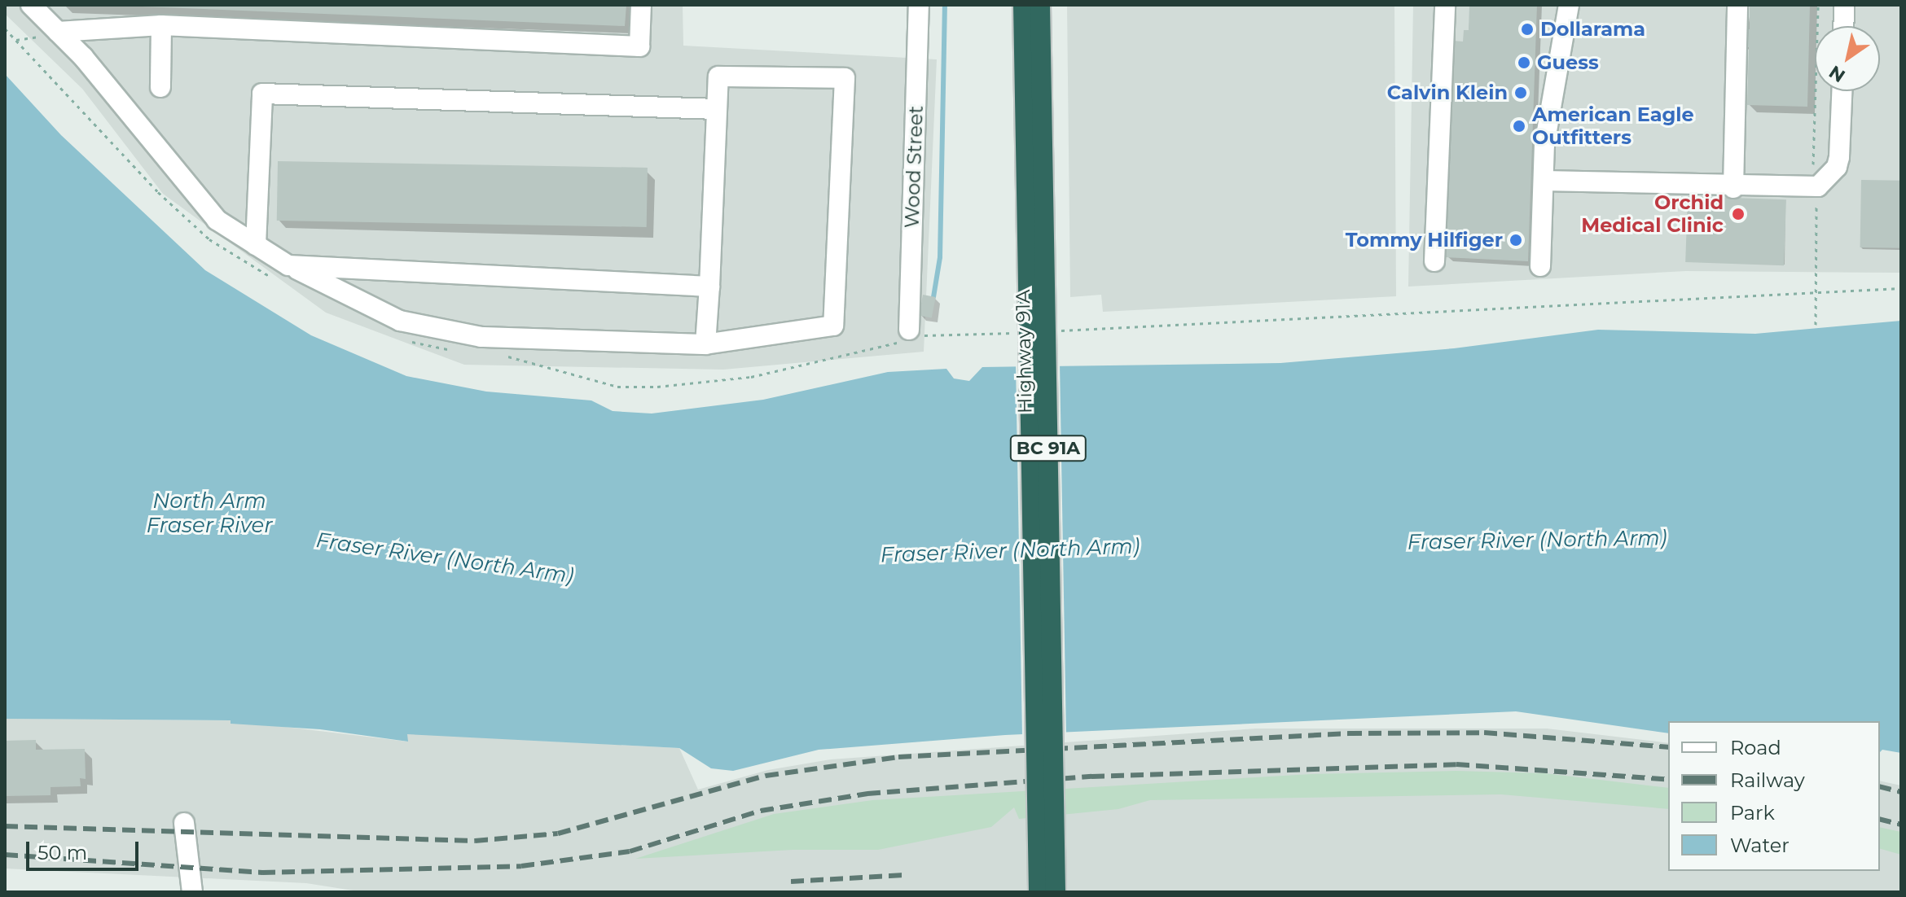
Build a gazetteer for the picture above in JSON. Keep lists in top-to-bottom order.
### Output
{
  "streets": {
    "highway": ["Highway 91A", "BC 91A"],
    "street": ["Wood Street"]
  },
  "water": ["North Arm Fraser River", "Fraser River (North Arm)"],
  "places": [
    "Dollarama",
    "Guess",
    "Calvin Klein",
    "American Eagle Outfitters",
    "Orchid Medical Clinic",
    "Tommy Hilfiger"
  ],
  "legend": [
    "Road",
    "Railway",
    "Park",
    "Water"
  ],
  "scale_bar": "50 m",
  "north": "bottom left"
}
